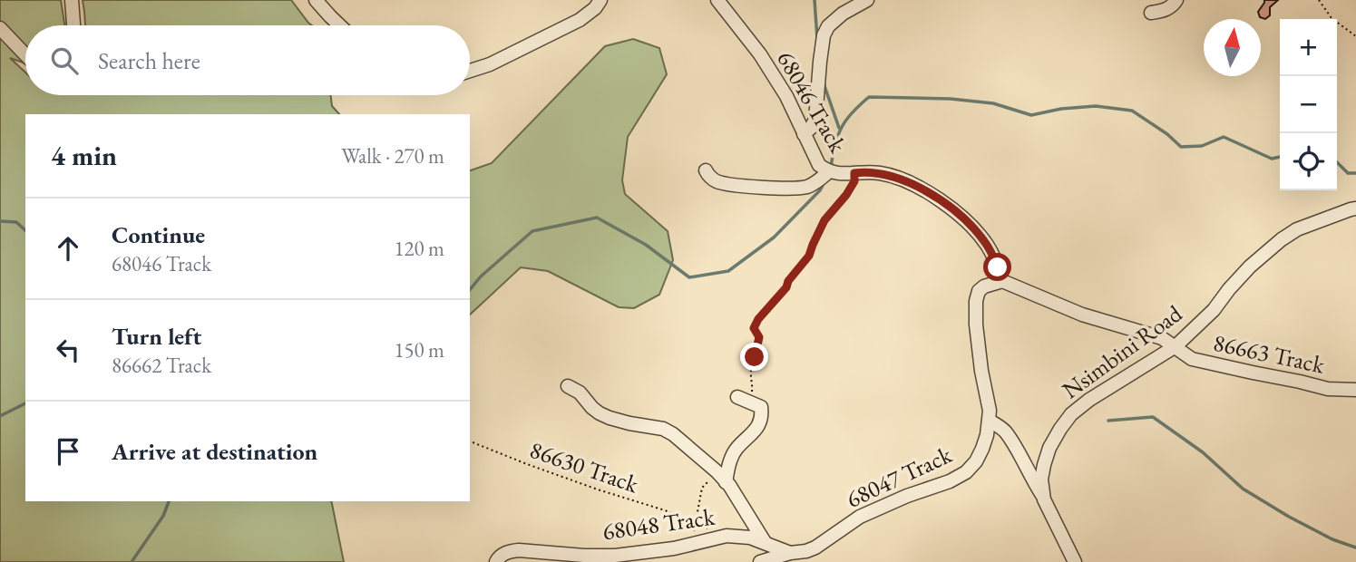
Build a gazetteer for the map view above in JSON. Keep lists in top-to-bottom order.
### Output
{
  "streets": {
    "street": [
      "68046 Track",
      "Nsimbini Road",
      "86663 Track",
      "68047 Track",
      "68048 Track"
    ],
    "path": ["86630 Track"]
  },
  "crossings": [
    ["68046 Track", "68047 Track"],
    ["Nsimbini Road", "86663 Track"],
    ["86630 Track", "68048 Track"],
    ["68047 Track", "68048 Track"]
  ],
  "north": "top",
  "page": {
    "map_buttons": ["+", "−"],
    "search": "Search here",
    "heading": ["4 min", "Walk · 270 m"],
    "list": [
      ["Continue", "68046 Track", "120 m"],
      ["Turn left", "86662 Track", "150 m"],
      "Arrive at destination"
    ]
  }
}
